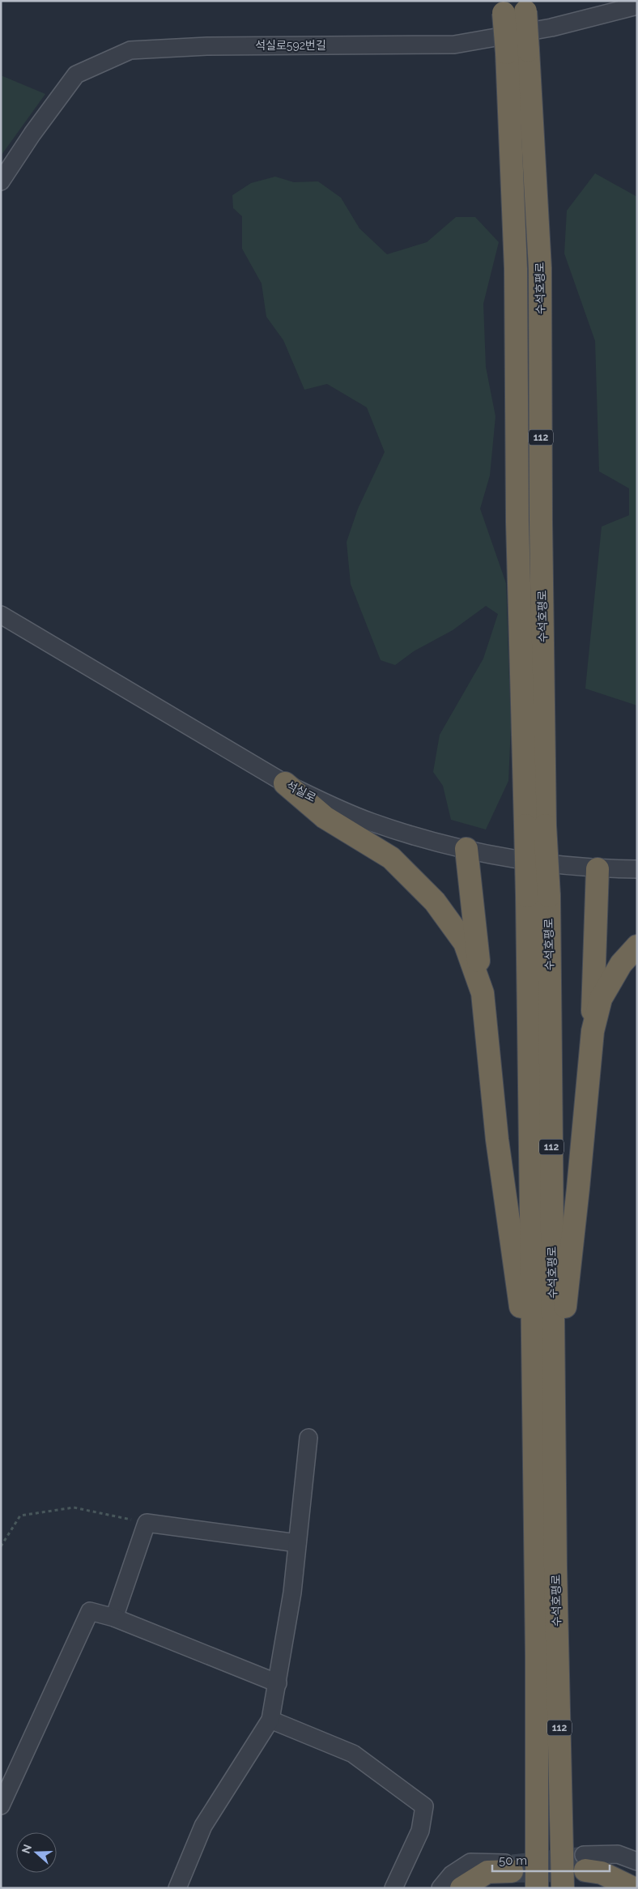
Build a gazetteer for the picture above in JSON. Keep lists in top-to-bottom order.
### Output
{
  "streets": {
    "highway": ["수석호평로", "112"],
    "street": ["석실로592번길", "석실로"]
  },
  "scale_bar": "50 m",
  "north": "left"
}
